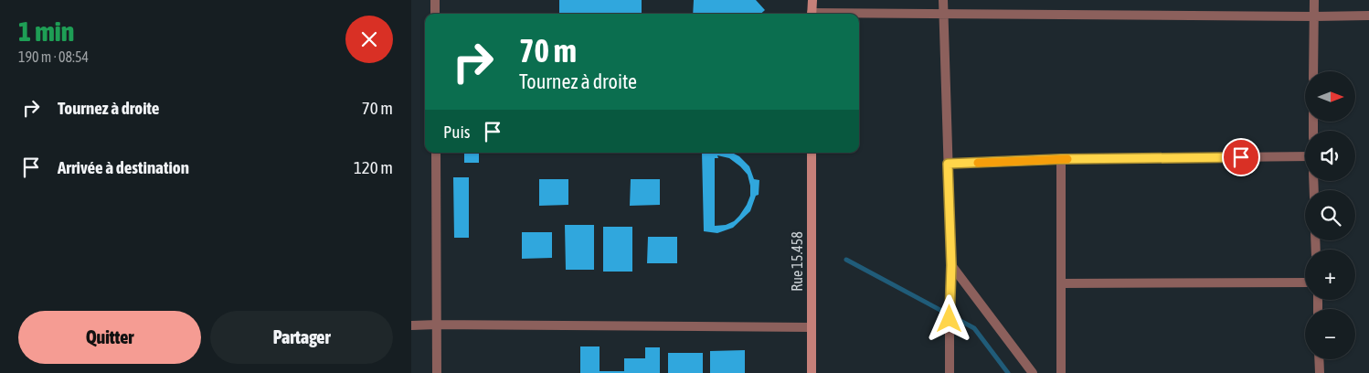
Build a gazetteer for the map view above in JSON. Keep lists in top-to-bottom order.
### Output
{
  "streets": {
    "main road": ["Rue 15.458"]
  },
  "north": "right",
  "page": {
    "heading": ["1 min", "190 m · 08:54"],
    "turn": ["70 m", "Tournez à droite"],
    "map_buttons": ["+", "−"],
    "list": [
      {
        "name": "Tournez à droite",
        "value": "70 m"
      },
      {
        "name": "Arrivée à destination",
        "value": "120 m"
      }
    ],
    "then": "Puis",
    "buttons": ["Quitter", "Partager"]
  }
}
